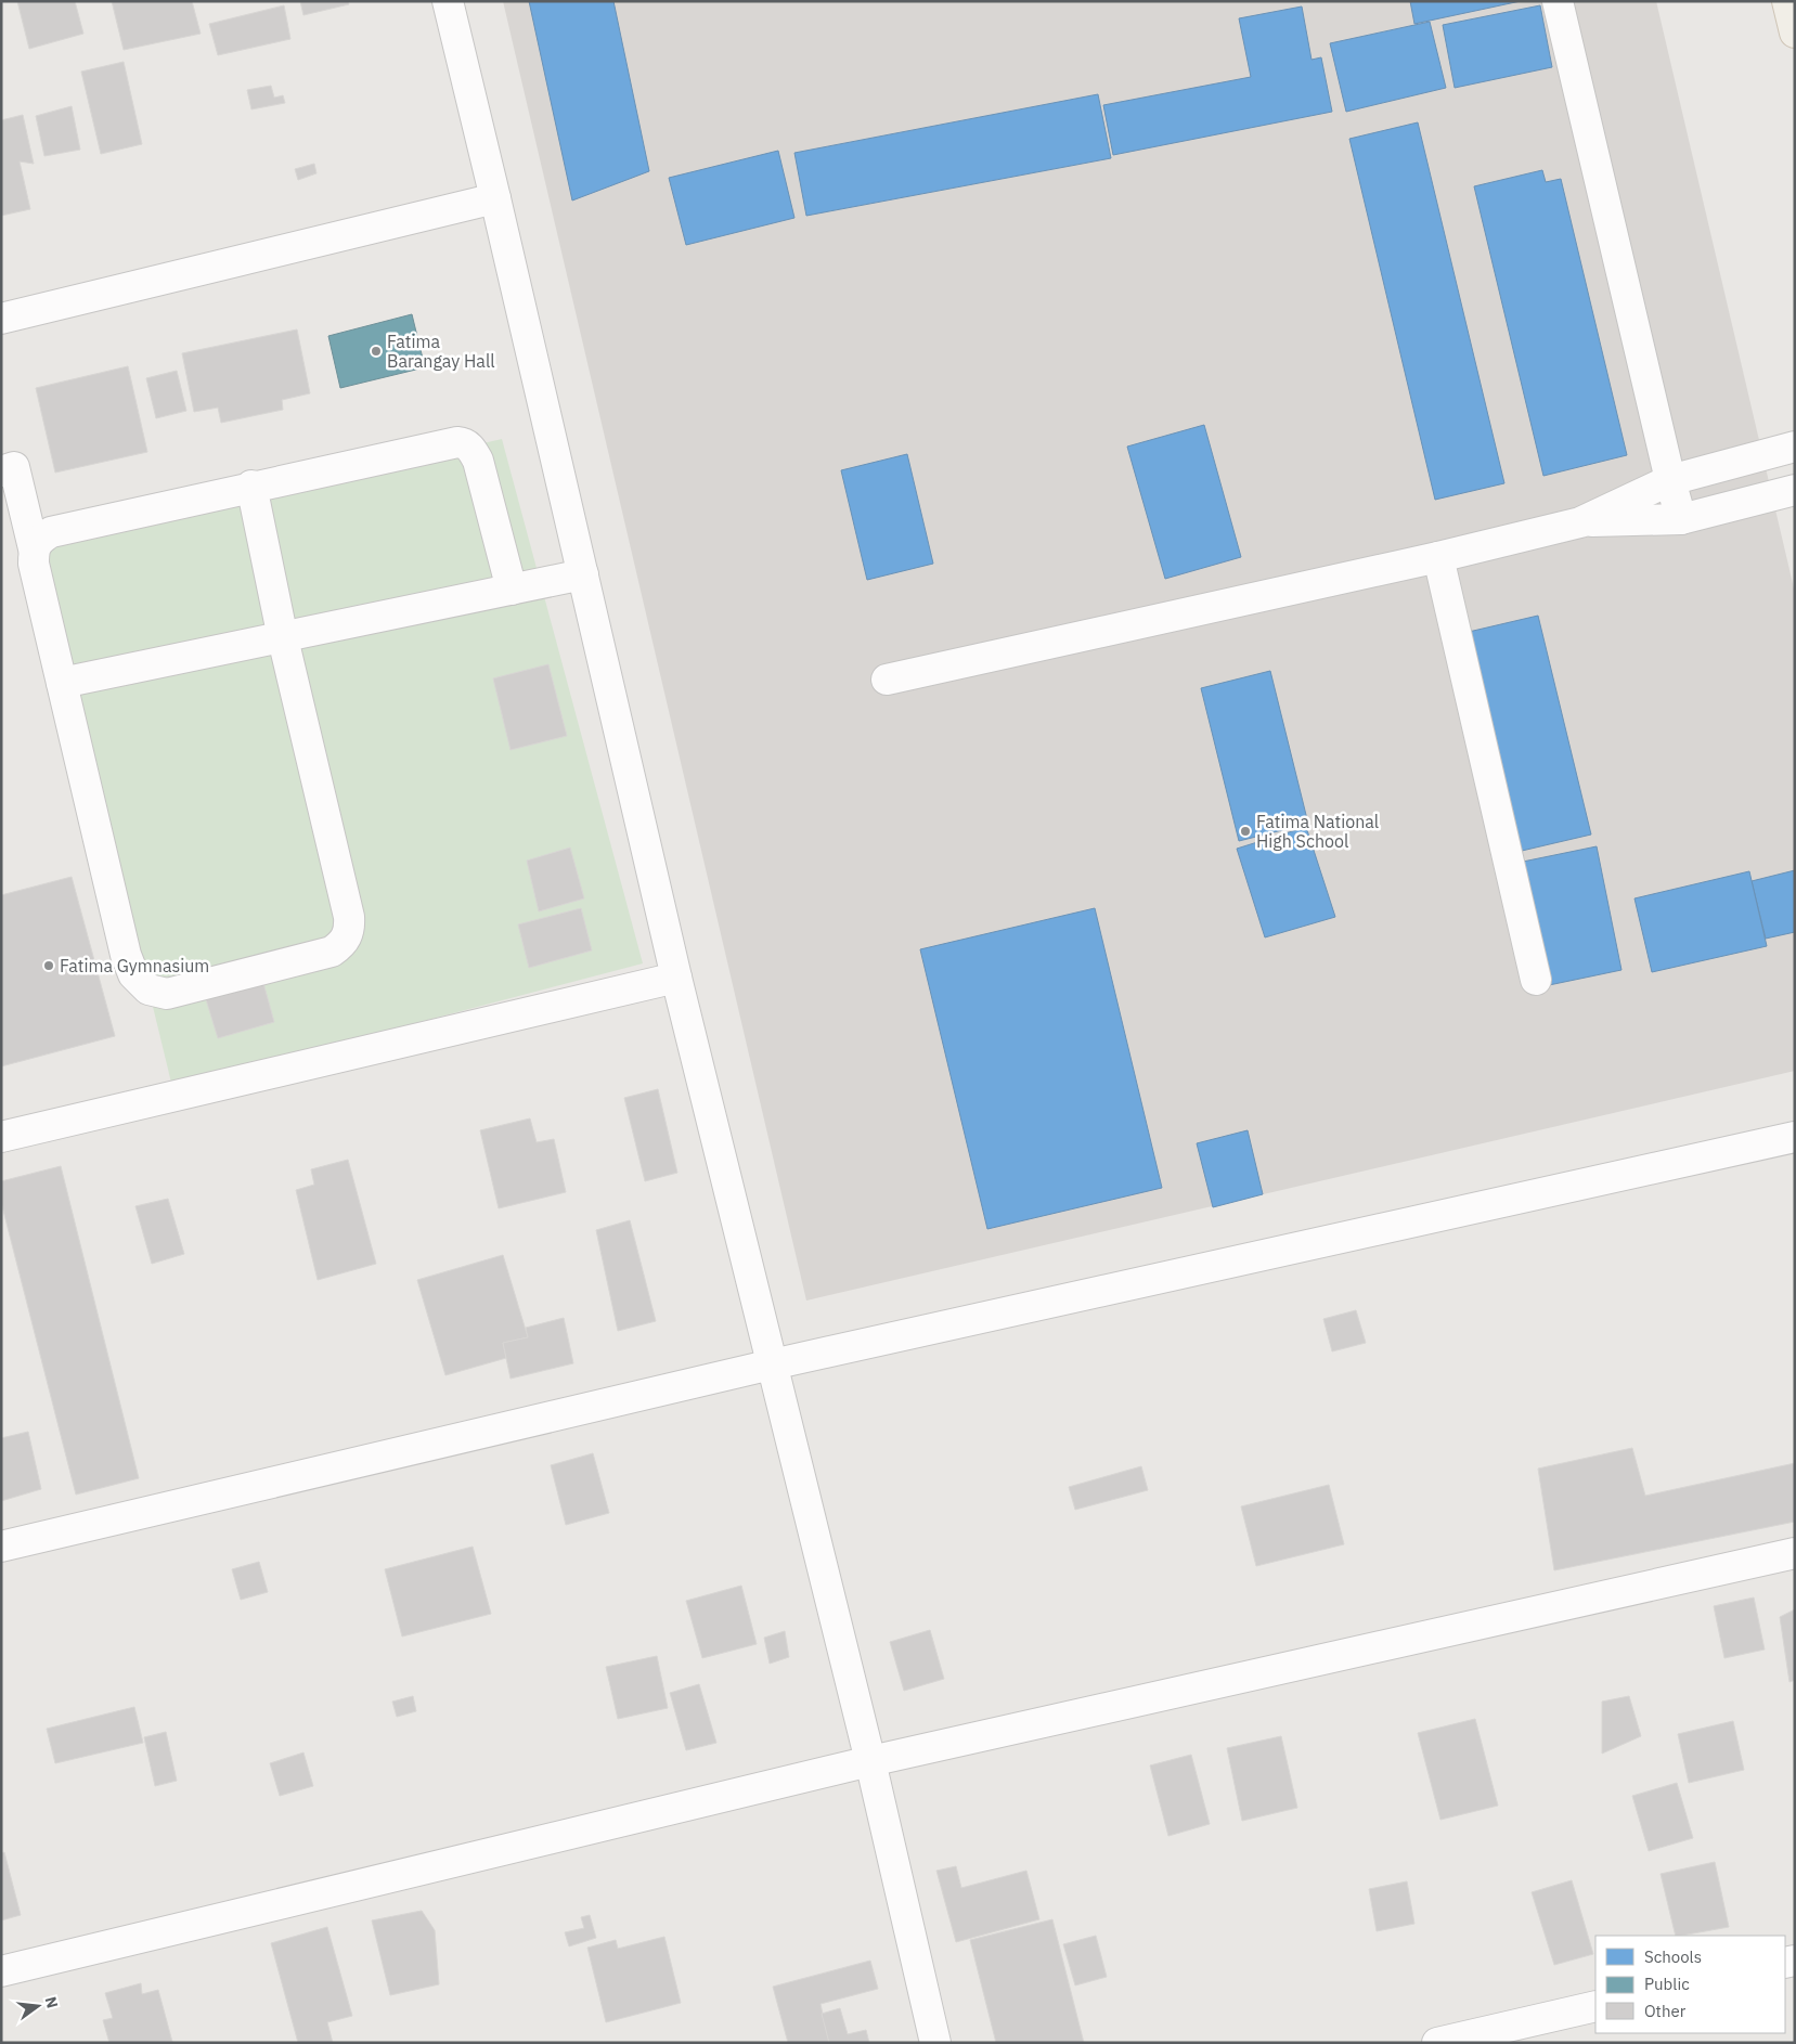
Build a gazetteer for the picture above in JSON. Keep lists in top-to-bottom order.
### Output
{
  "places": ["Fatima Barangay Hall", "Fatima National High School", "Fatima Gymnasium"],
  "legend": ["Schools", "Public", "Other"],
  "north": "right"
}
